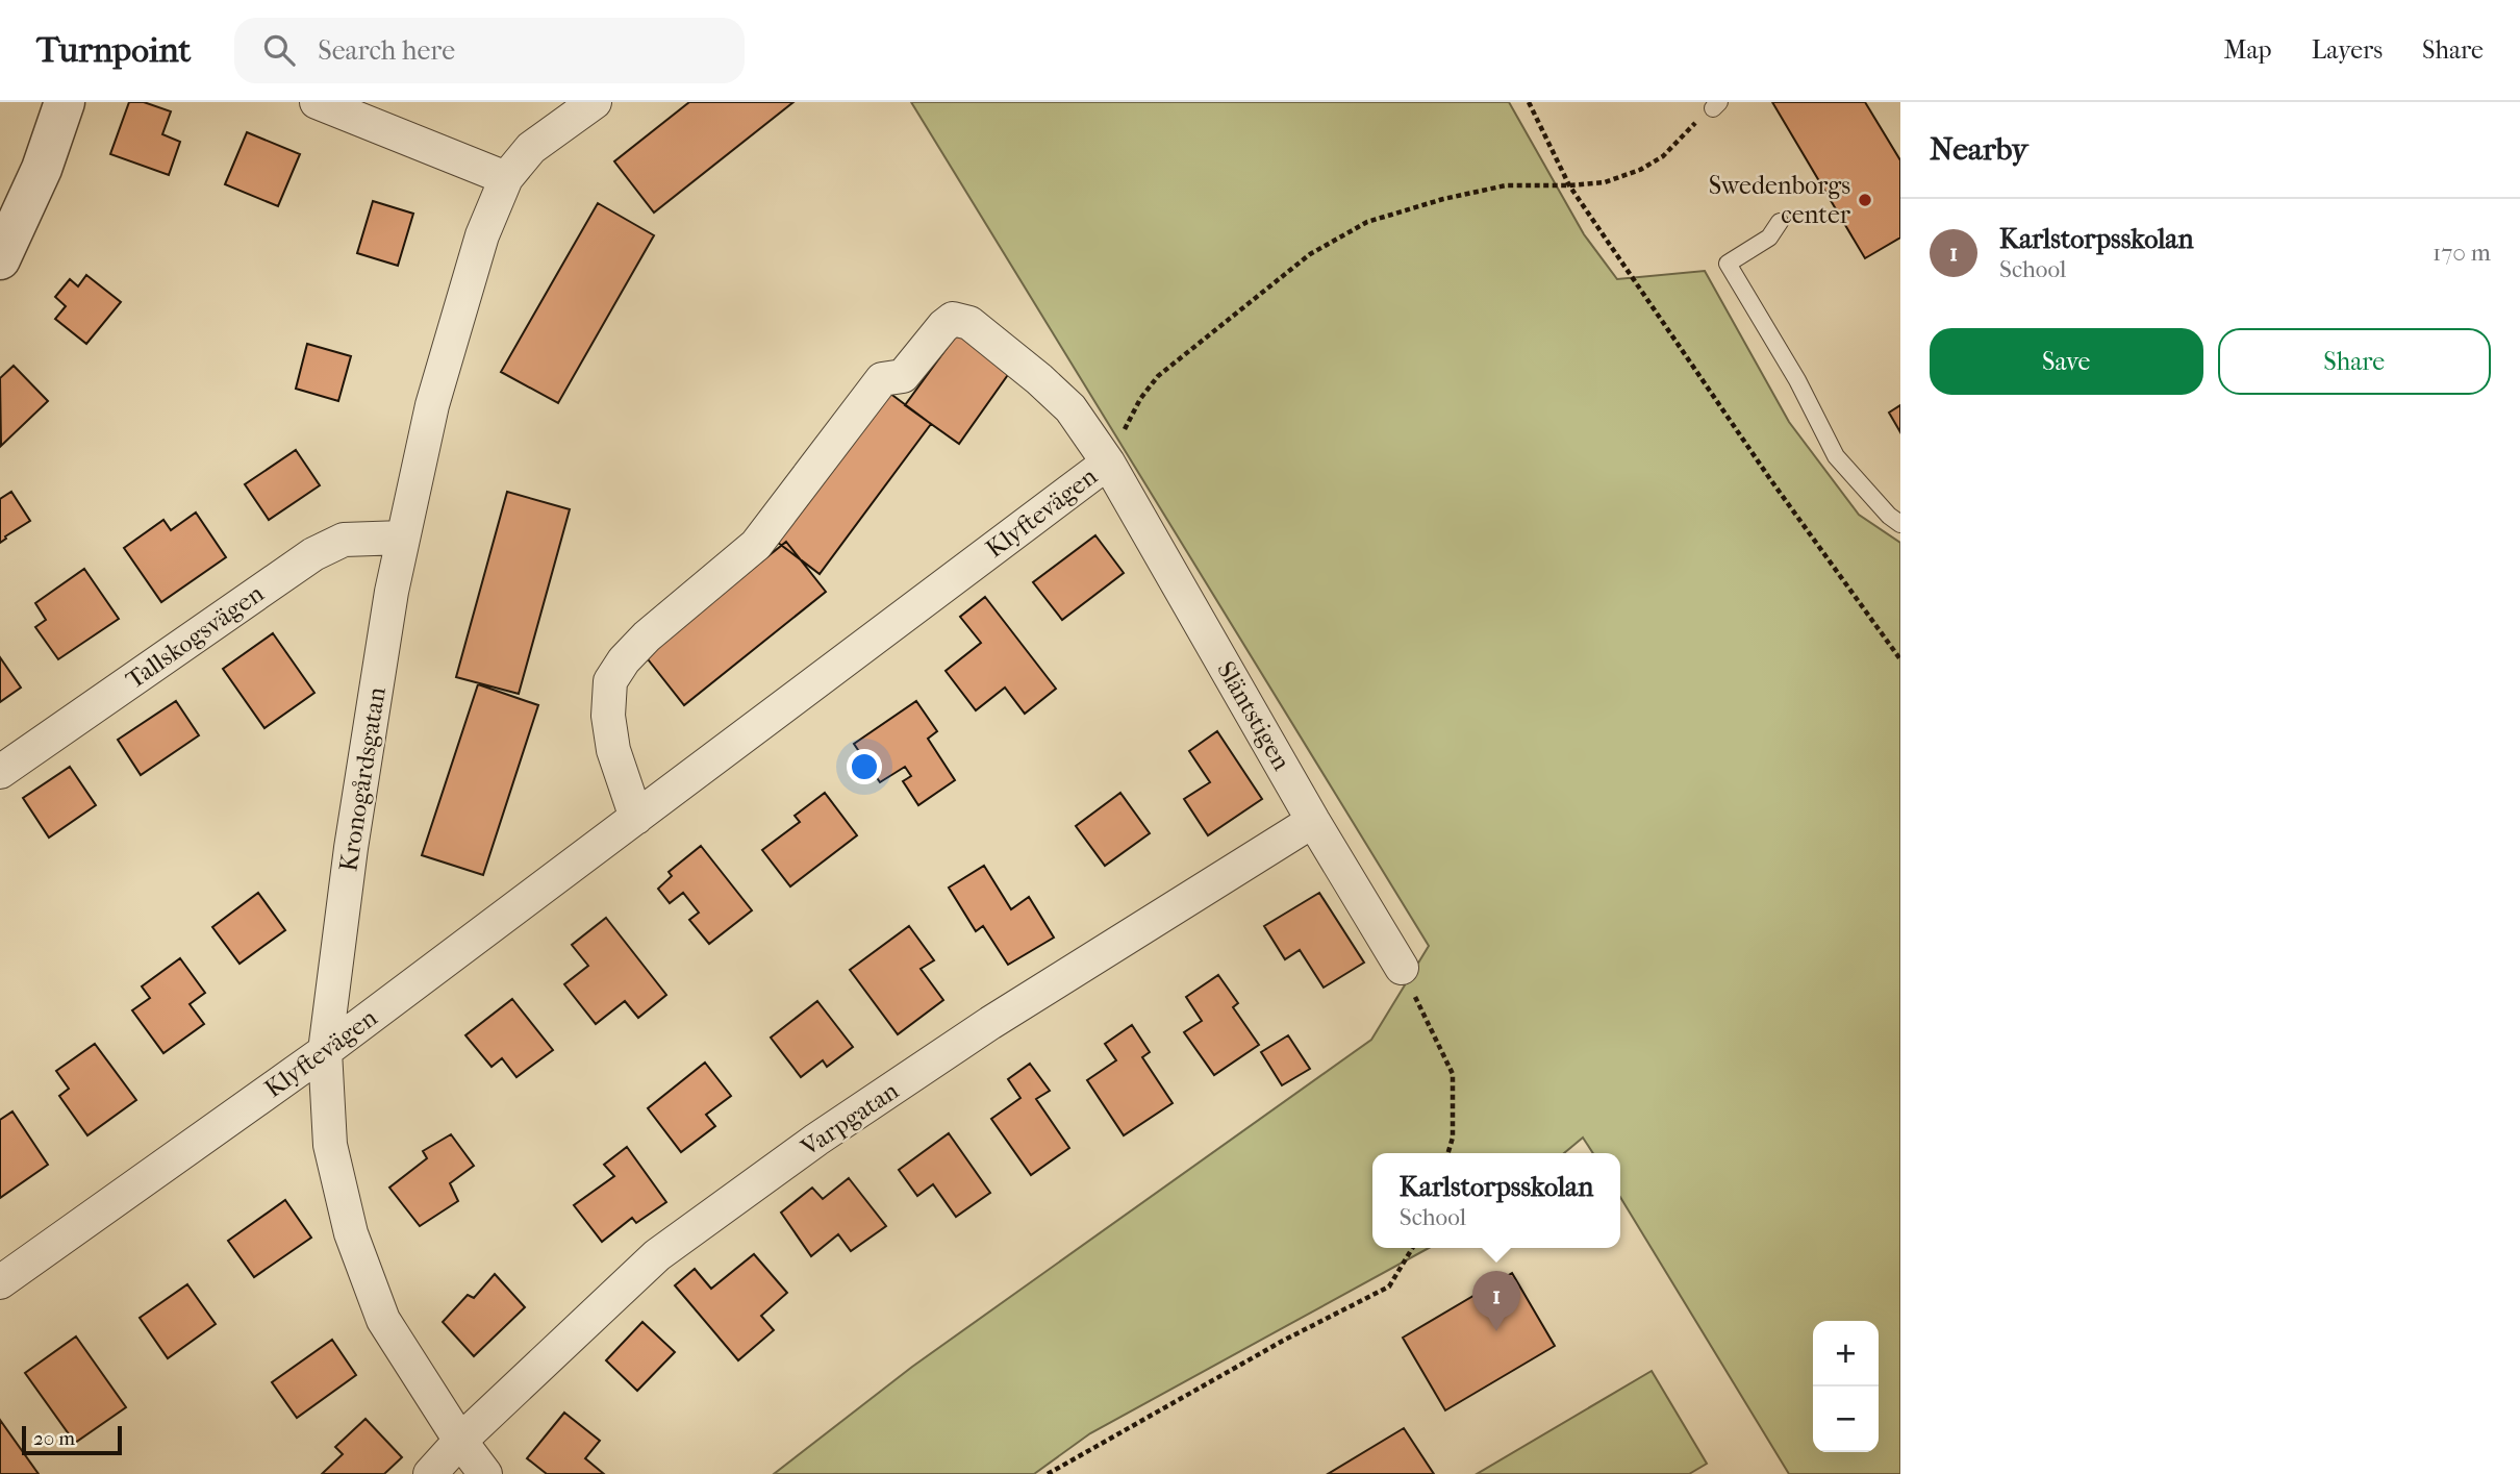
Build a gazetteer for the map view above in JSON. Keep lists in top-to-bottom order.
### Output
{
  "streets": {
    "street": [
      "Klyftevägen",
      "Tallskogsvägen",
      "Släntstigen",
      "Kronogårdsgatan",
      "Varpgatan"
    ]
  },
  "crossings": [
    ["Klyftevägen", "Släntstigen"],
    ["Klyftevägen", "Kronogårdsgatan"],
    ["Tallskogsvägen", "Kronogårdsgatan"],
    ["Släntstigen", "Varpgatan"],
    ["Kronogårdsgatan", "Varpgatan"]
  ],
  "places": ["Swedenborgs center"],
  "scale_bar": "20 m",
  "page": {
    "header": "Turnpoint",
    "search": "Search here",
    "nav": ["Map", "Layers", "Share"],
    "heading": "Nearby",
    "list": [
      {
        "mark": "1",
        "name": "Karlstorpsskolan",
        "note": "School",
        "value": "170 m"
      }
    ],
    "buttons": ["Save", "Share"],
    "popup": ["Karlstorpsskolan", "School"],
    "pins": "1",
    "map_buttons": ["+", "−"],
    "scale": "20 m"
  }
}
